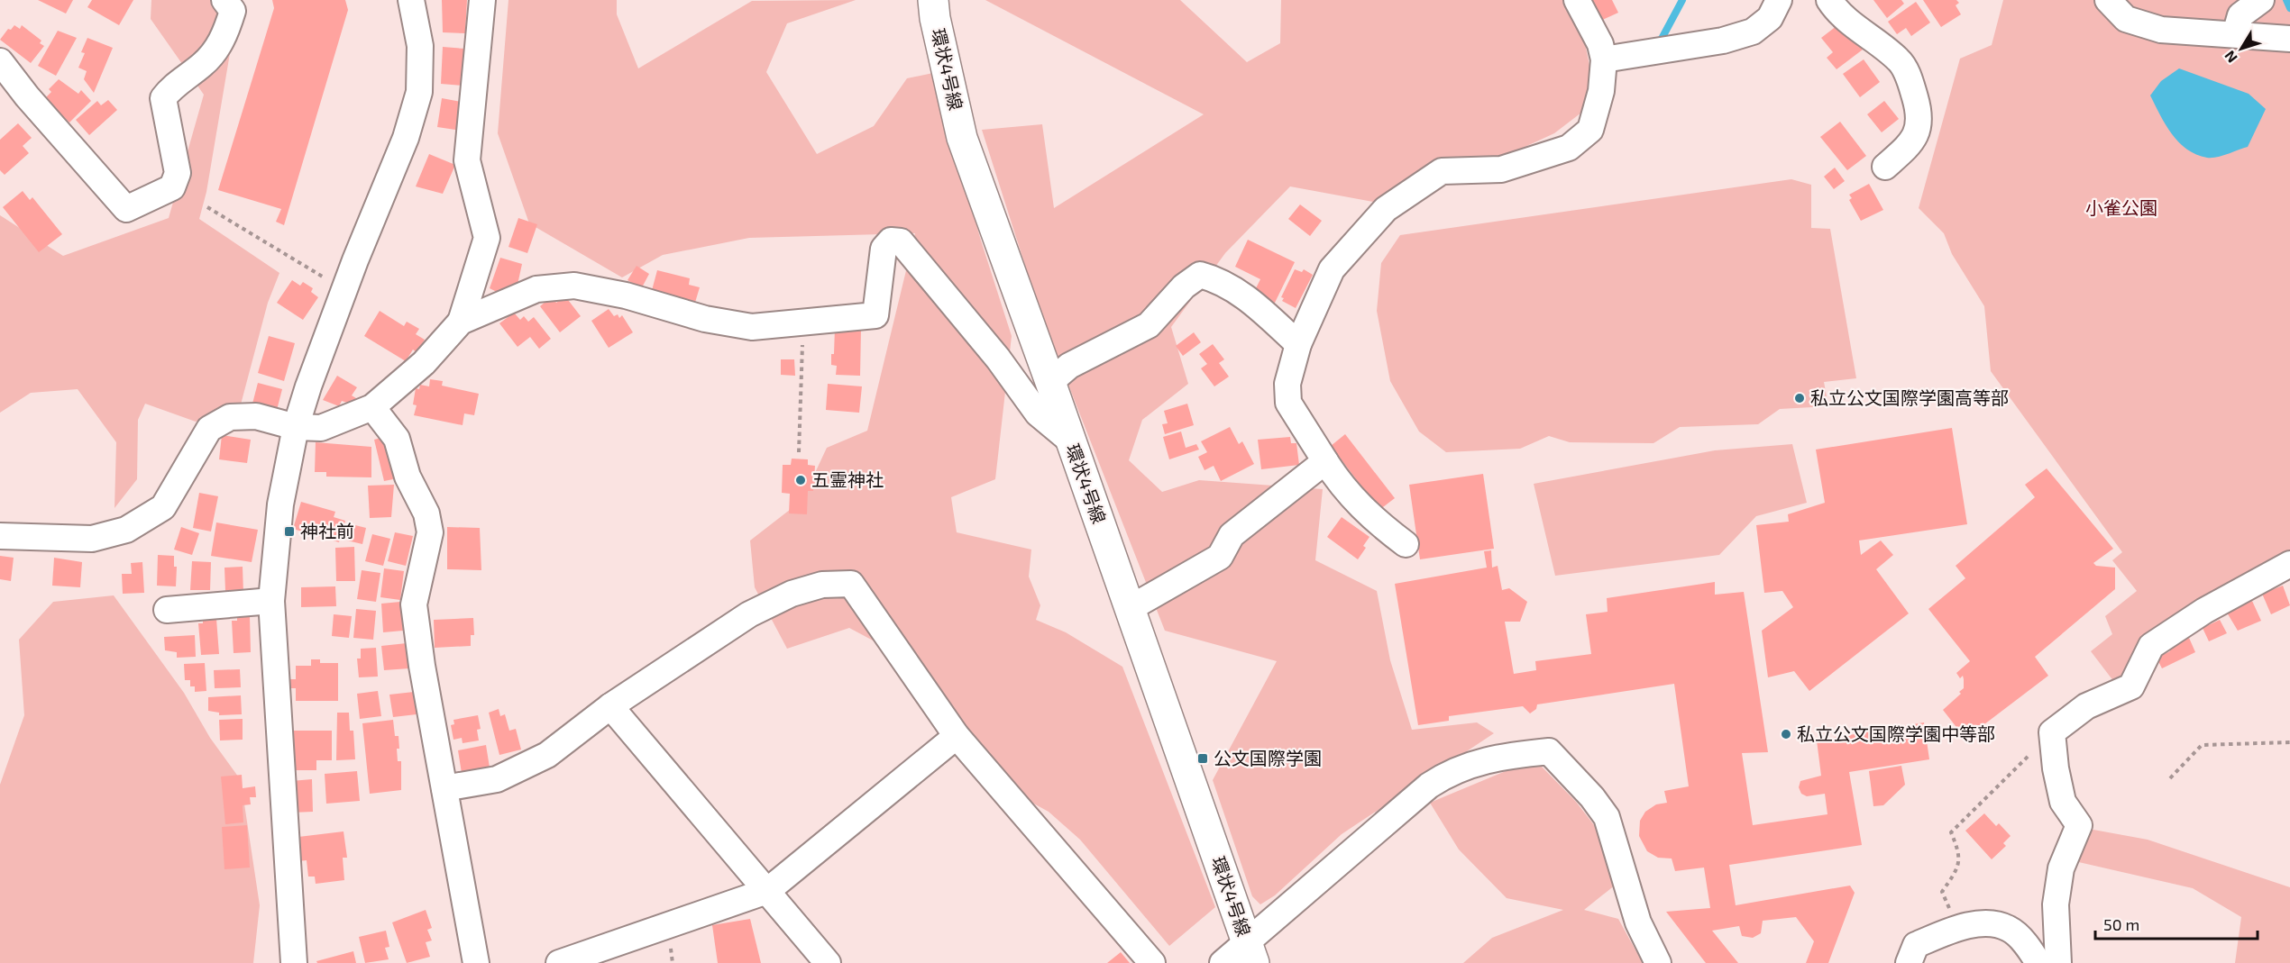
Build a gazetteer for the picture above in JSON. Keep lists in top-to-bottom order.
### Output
{
  "streets": {
    "main road": ["環状4号線"]
  },
  "parks": ["小雀公園"],
  "places": {
    "other": ["私立公文国際学園高等部", "五霊神社", "私立公文国際学園中等部"],
    "transit": ["神社前", "公文国際学園"]
  },
  "scale_bar": "50 m",
  "north": "bottom left"
}
